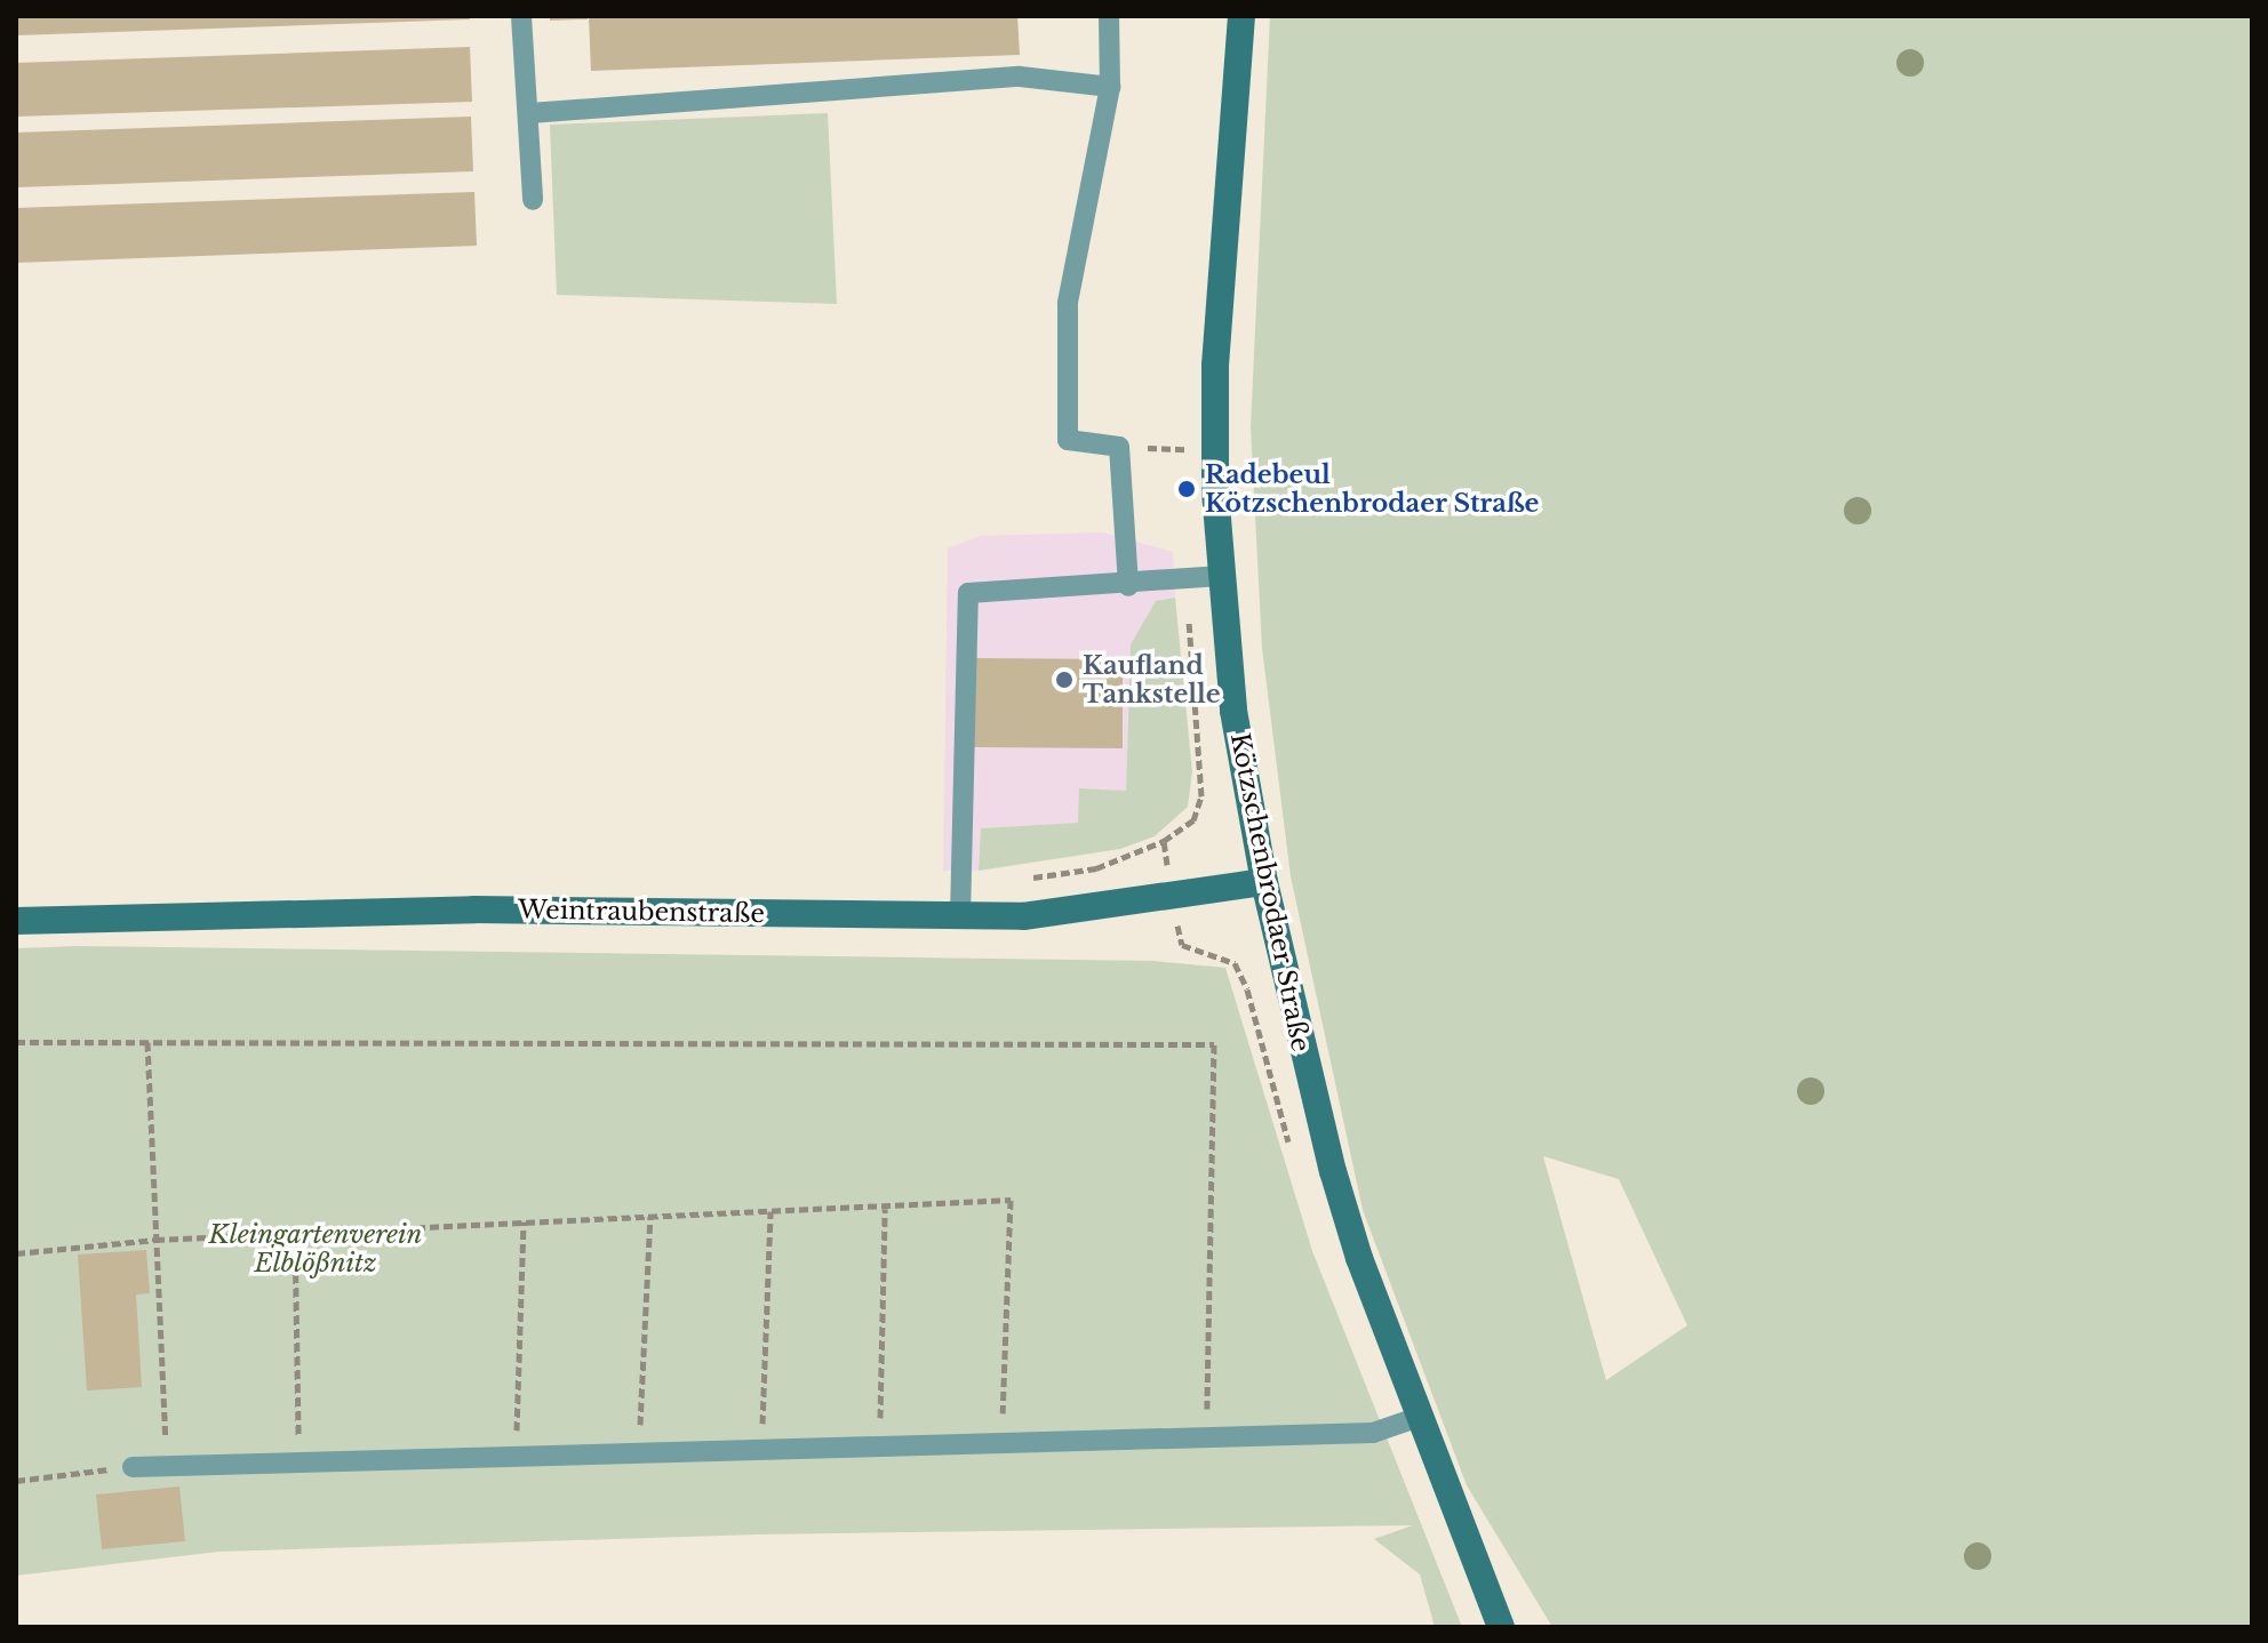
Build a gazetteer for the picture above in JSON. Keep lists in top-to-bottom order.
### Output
{
  "streets": {
    "street": ["Kötzschenbrodaer Straße", "Weintraubenstraße"]
  },
  "crossings": [
    ["Kötzschenbrodaer Straße", "Weintraubenstraße"]
  ],
  "parks": ["Kleingartenverein Elblößnitz"],
  "places": ["Radebeul Kötzschenbrodaer Straße", "Kaufland Tankstelle"]
}
